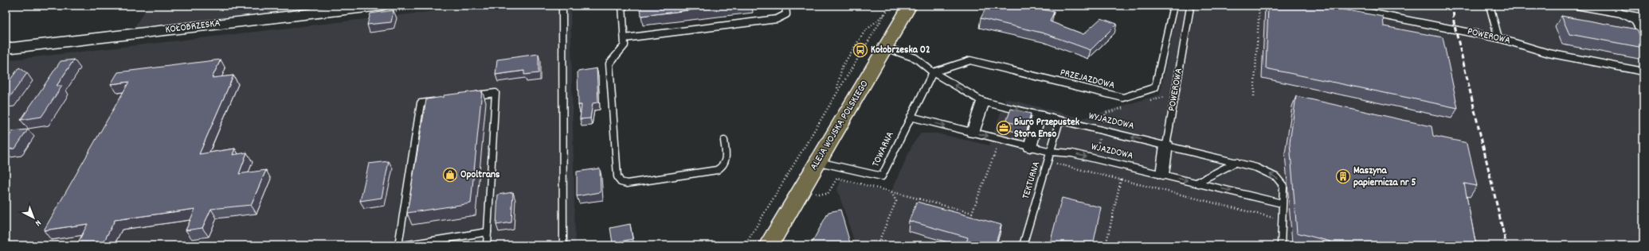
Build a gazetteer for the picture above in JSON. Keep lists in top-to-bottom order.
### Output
{
  "streets": {
    "main road": ["ALEJA WOJSKA POLSKIEGO"],
    "street": ["KOŁOBRZESKA", "POWEROWA"],
    "lane": [
      "PRZEJAZDOWA",
      "WYJAZDOWA",
      "TOWARNA",
      "WJAZDOWA",
      "TEKTURNA"
    ]
  },
  "crossings": [
    ["POWEROWA", "WYJAZDOWA"],
    ["POWEROWA", "WJAZDOWA"],
    ["PRZEJAZDOWA", "WYJAZDOWA"],
    ["PRZEJAZDOWA", "TOWARNA"],
    ["WYJAZDOWA", "ALEJA WOJSKA POLSKIEGO"],
    ["WYJAZDOWA", "TOWARNA"],
    ["WYJAZDOWA", "WJAZDOWA"],
    ["WYJAZDOWA", "TEKTURNA"],
    ["ALEJA WOJSKA POLSKIEGO", "TOWARNA"],
    ["TOWARNA", "WJAZDOWA"],
    ["WJAZDOWA", "TEKTURNA"]
  ],
  "one_way": ["WYJAZDOWA", "WJAZDOWA"],
  "places": {
    "bus stop": ["Kołobrzeska 02"],
    "office": ["Biuro Przepustek Stora Enso"],
    "shop": ["Opoltrans"],
    "building": ["Maszyna papiernicza nr 5"]
  },
  "north": "bottom right"
}
